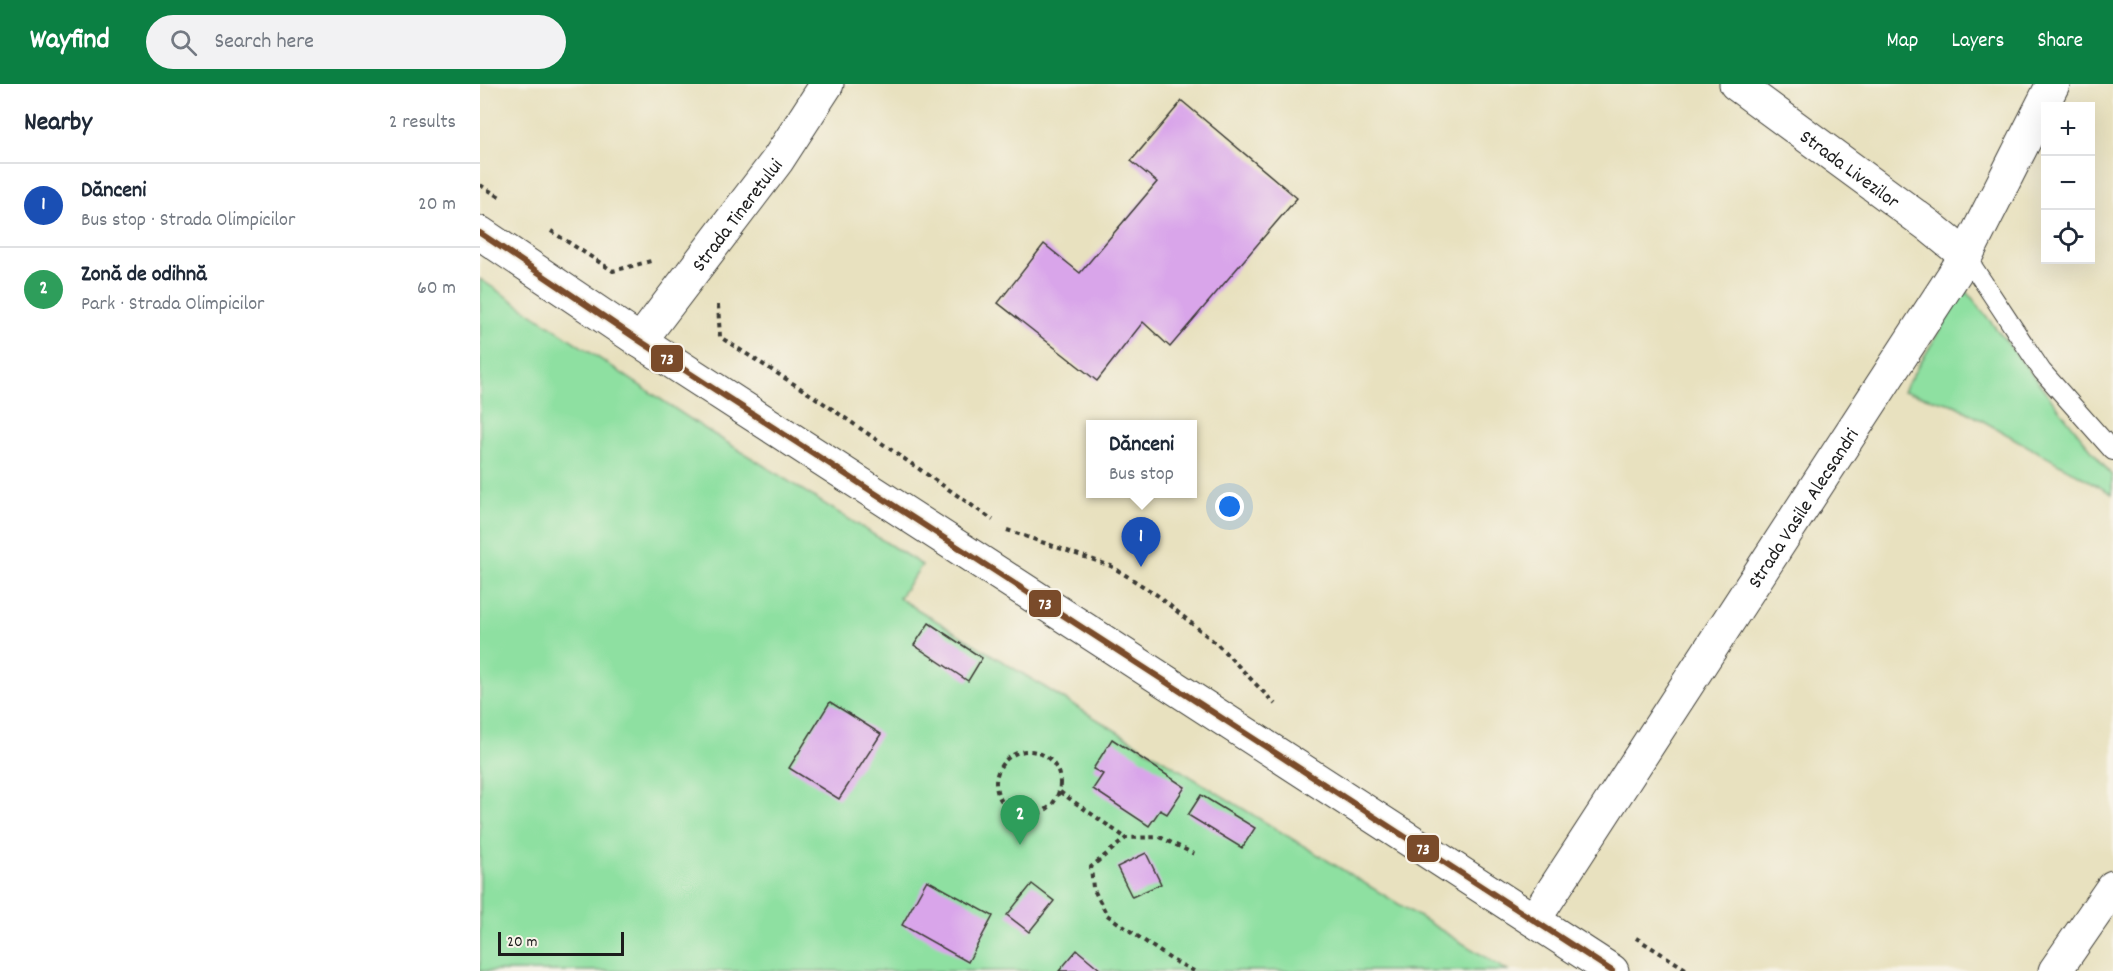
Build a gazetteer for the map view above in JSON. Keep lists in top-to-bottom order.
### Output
{
  "streets": {
    "street": ["Strada Livezilor", "Strada Tineretului", "Strada Vasile Alecsandri"]
  },
  "crossings": [
    ["Strada Livezilor", "Strada Vasile Alecsandri"]
  ],
  "lines": ["transit line 73"],
  "scale_bar": "20 m",
  "page": {
    "header": "Wayfind",
    "search": "Search here",
    "nav": ["Map", "Layers", "Share"],
    "heading": ["Nearby", "2 results"],
    "map_buttons": ["+", "−"],
    "list": [
      {
        "mark": "1",
        "name": "Dănceni",
        "note": "Bus stop · Strada Olimpicilor",
        "value": "20 m"
      },
      {
        "mark": "2",
        "name": "Zonă de odihnă",
        "note": "Park · Strada Olimpicilor",
        "value": "60 m"
      }
    ],
    "popup": ["Dănceni", "Bus stop"],
    "pins": ["1", "2"],
    "scale": "20 m"
  }
}
